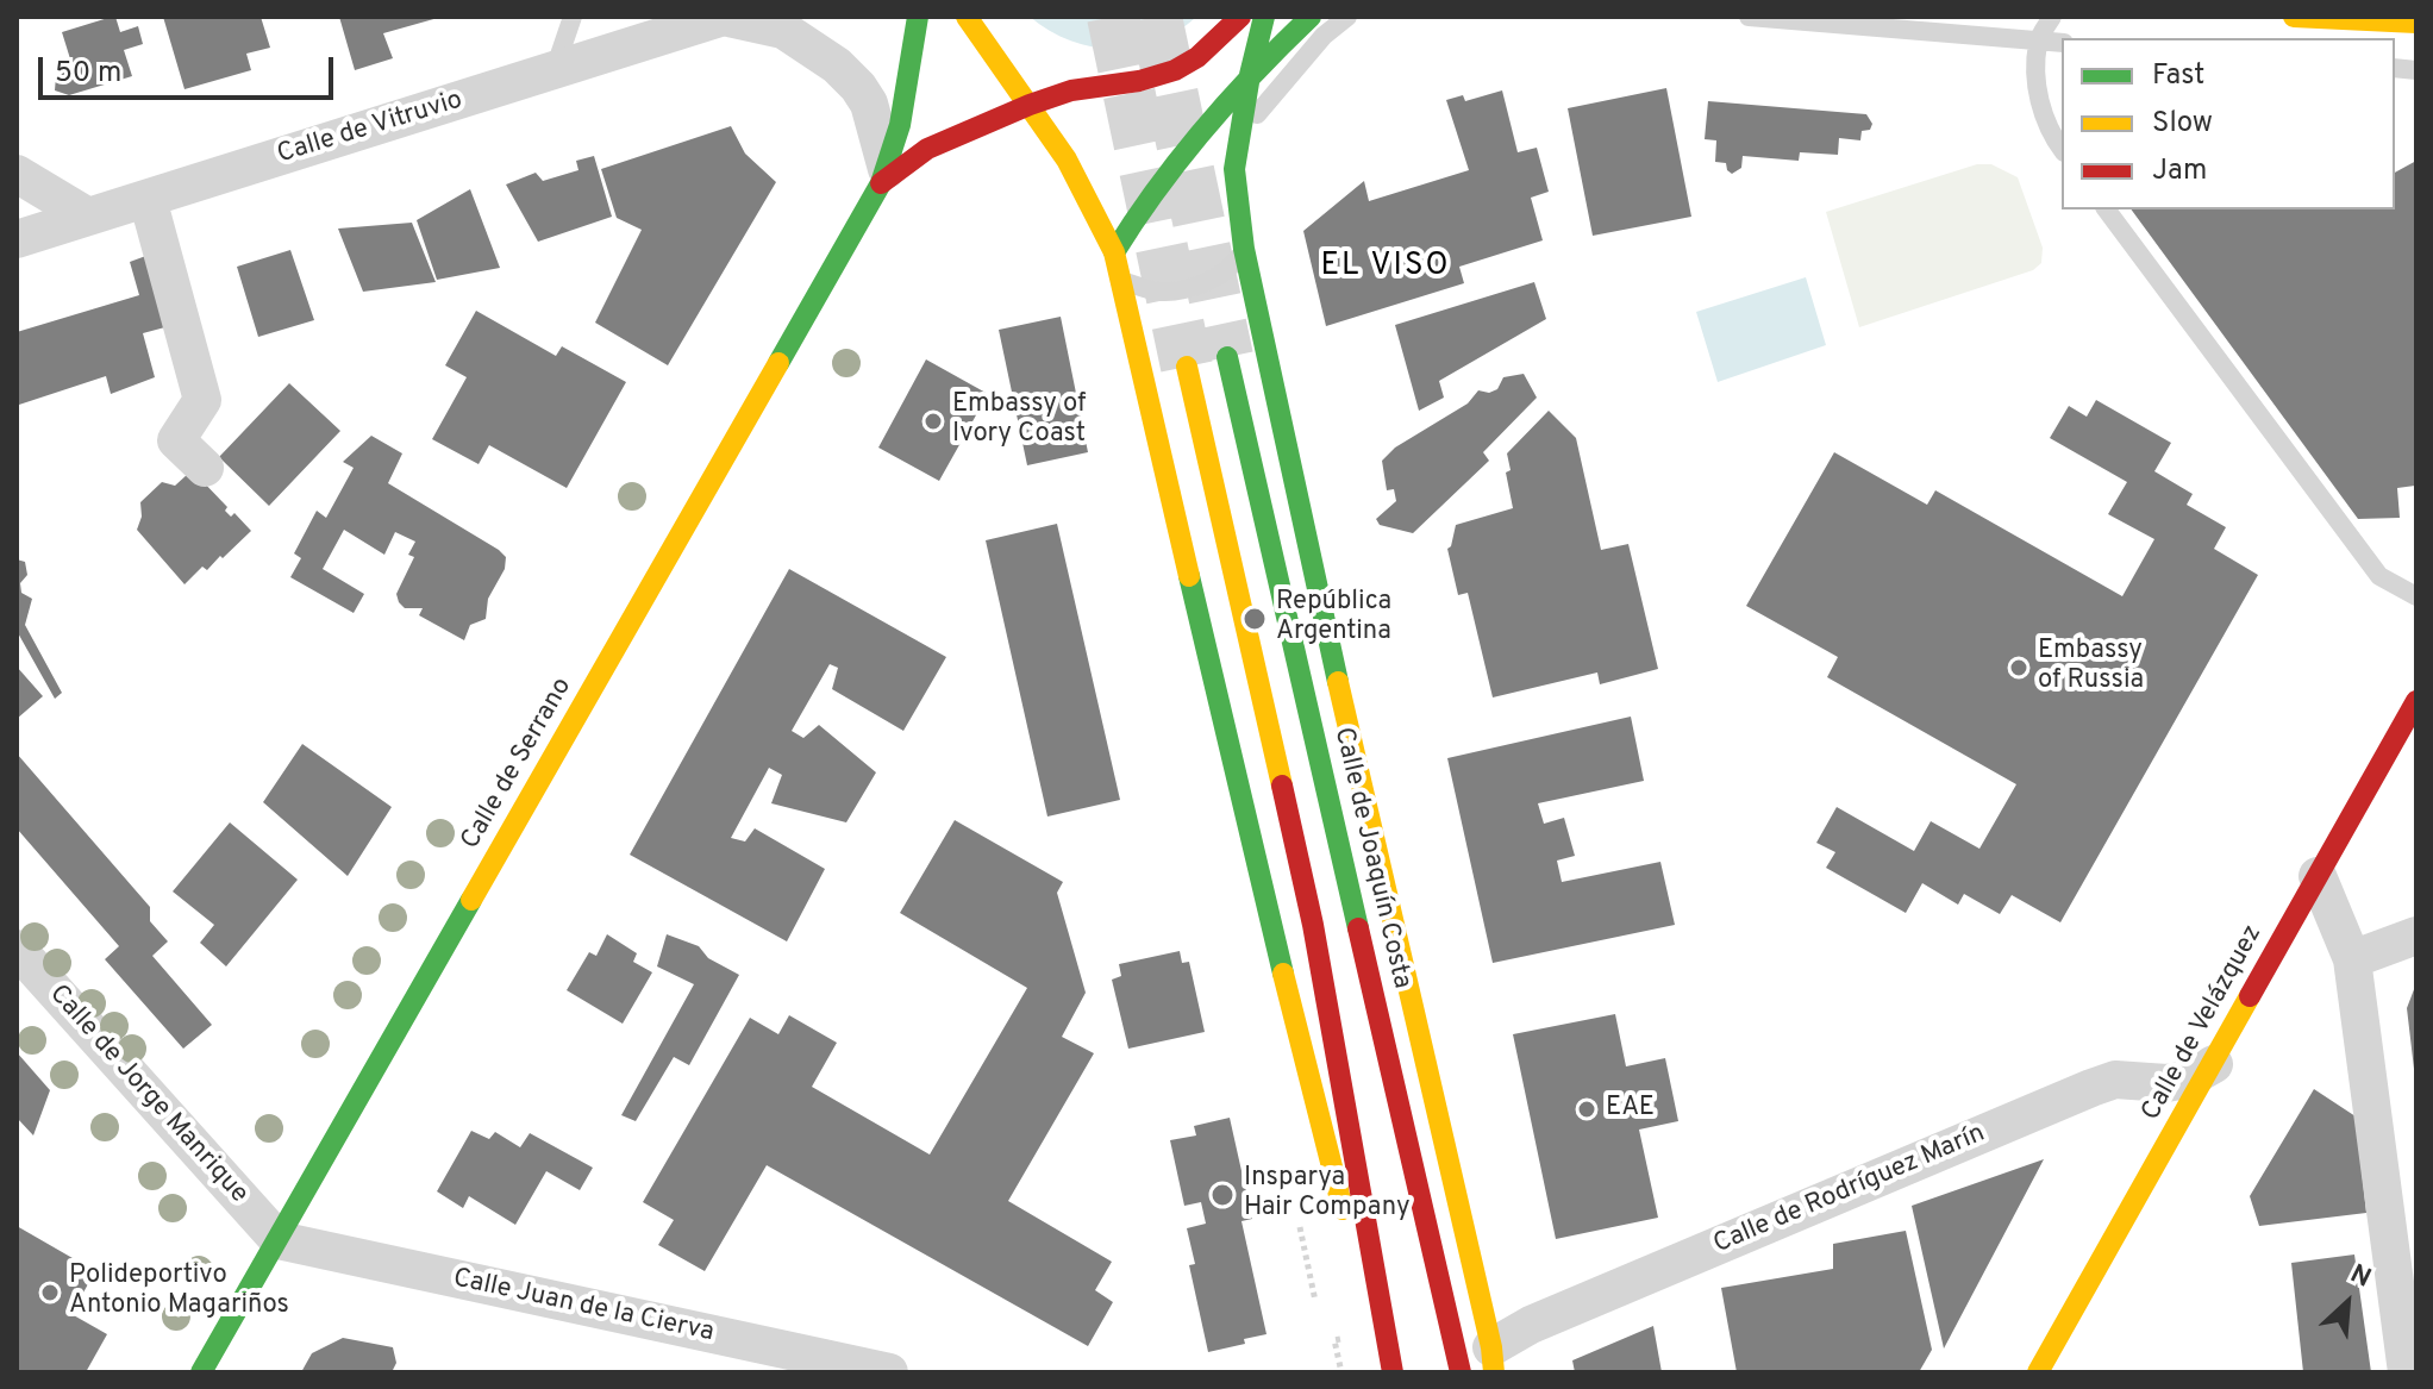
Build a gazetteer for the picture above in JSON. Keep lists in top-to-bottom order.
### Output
{
  "streets": {
    "street": [
      "Calle de Vitruvio",
      "Calle de Serrano",
      "Calle de Joaquín Costa",
      "Calle de Velázquez",
      "Calle de Jorge Manrique",
      "Calle de Rodríguez Marín",
      "Calle Juan de la Cierva"
    ]
  },
  "crossings": [
    ["Calle de Serrano", "Calle de Jorge Manrique"],
    ["Calle de Serrano", "Calle Juan de la Cierva"],
    ["Calle de Velázquez", "Calle de Rodríguez Marín"],
    ["Calle de Jorge Manrique", "Calle Juan de la Cierva"]
  ],
  "districts": ["EL VISO"],
  "places": [
    "Embassy of Ivory Coast",
    "República Argentina",
    "Embassy of Russia",
    "EAE",
    "Insparya Hair Company",
    "Polideportivo Antonio Magariños"
  ],
  "legend": ["Fast", "Slow", "Jam"],
  "scale_bar": "50 m",
  "north": "top right"
}
